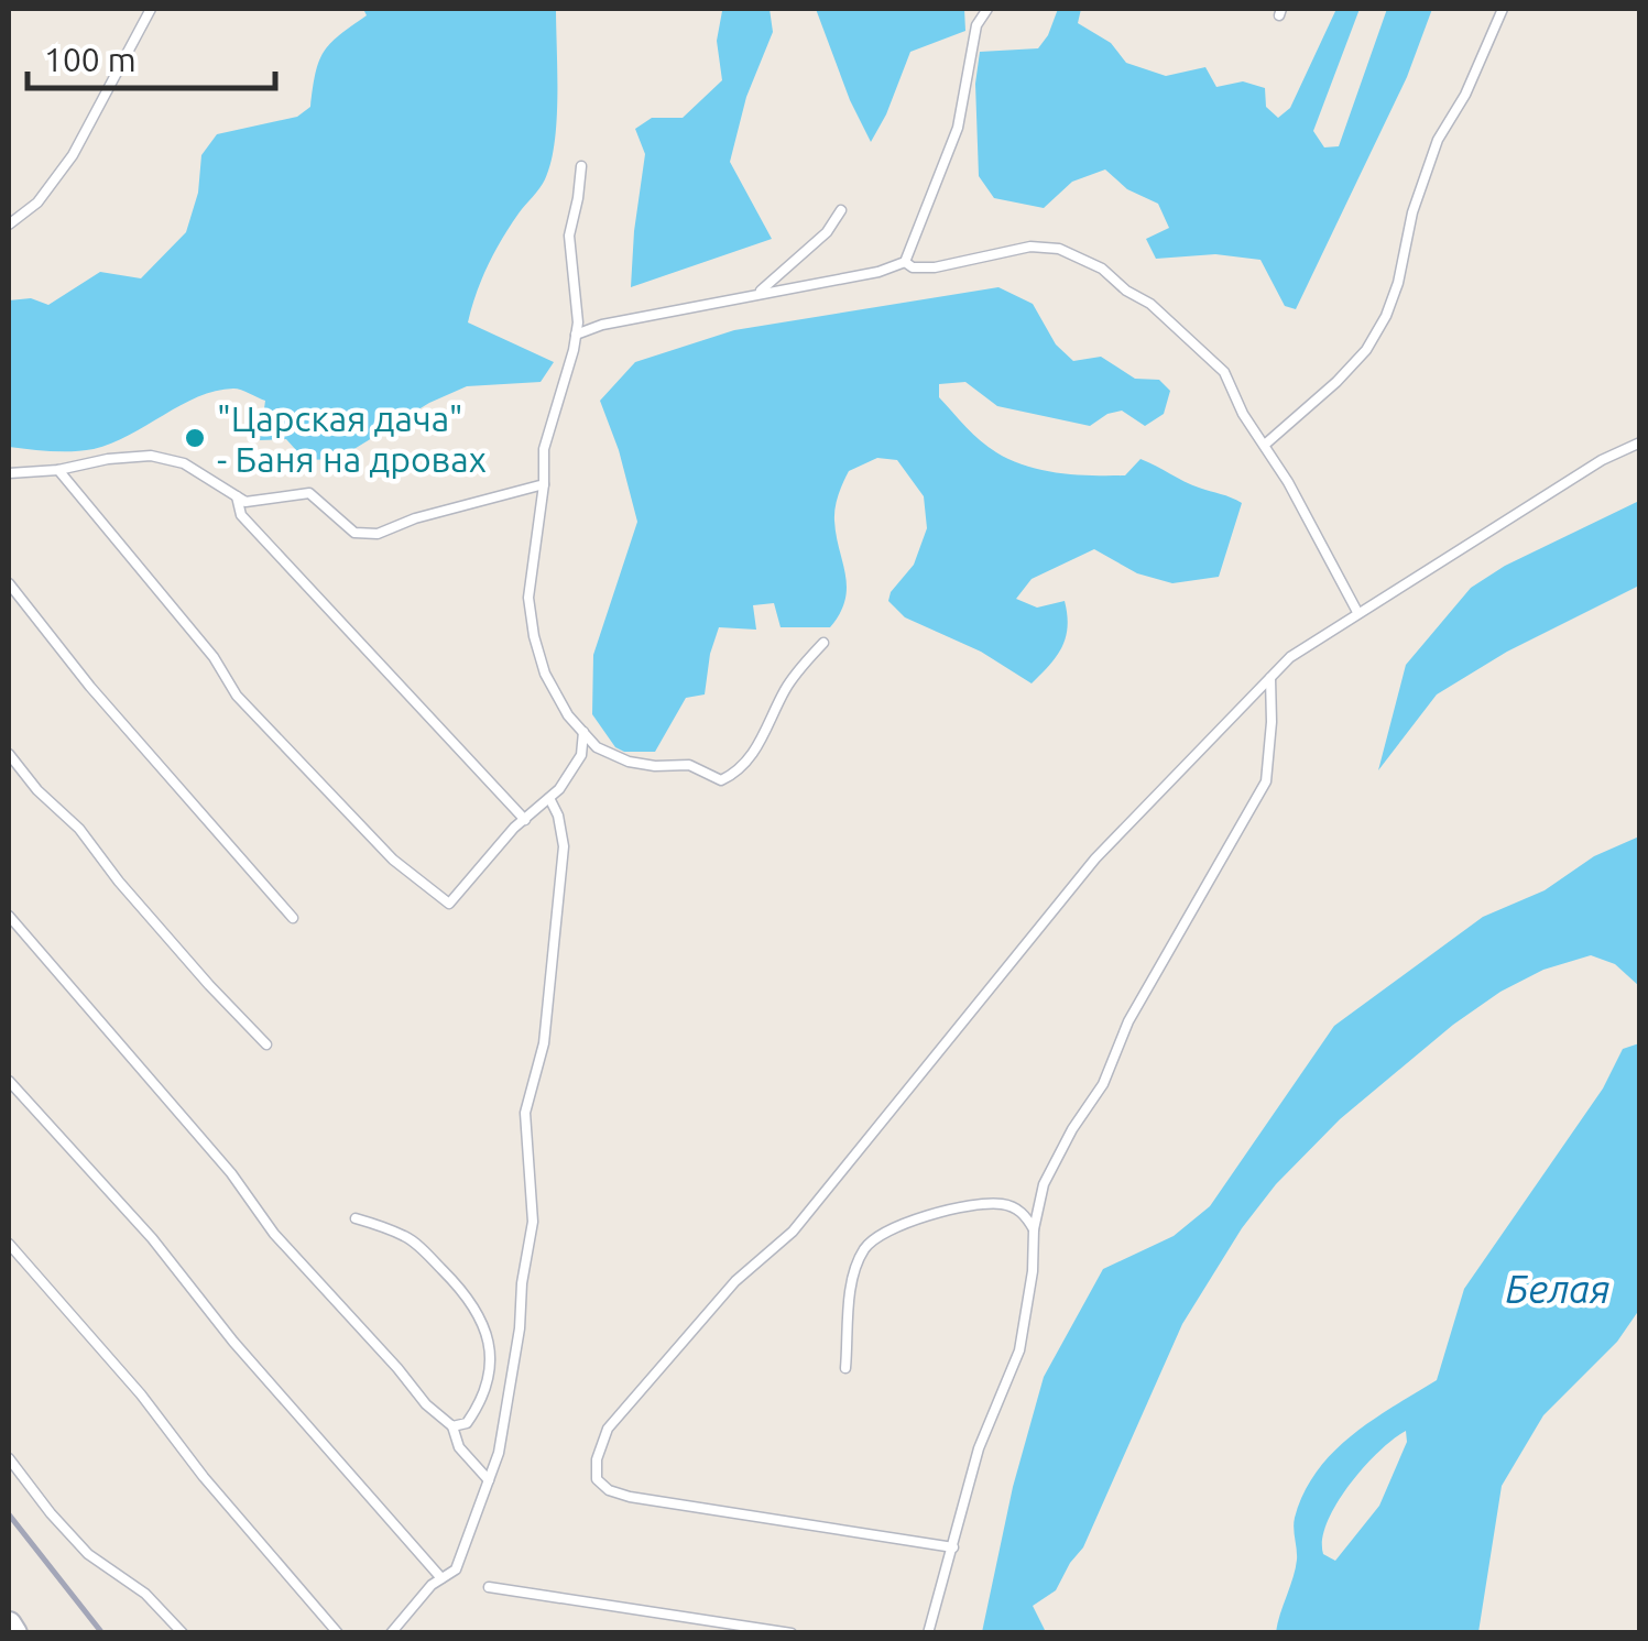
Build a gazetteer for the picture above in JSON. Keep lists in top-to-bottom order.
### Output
{
  "water": ["Белая"],
  "places": ["\"Царская дача\" - Баня на дровах"],
  "scale_bar": "100 m"
}
